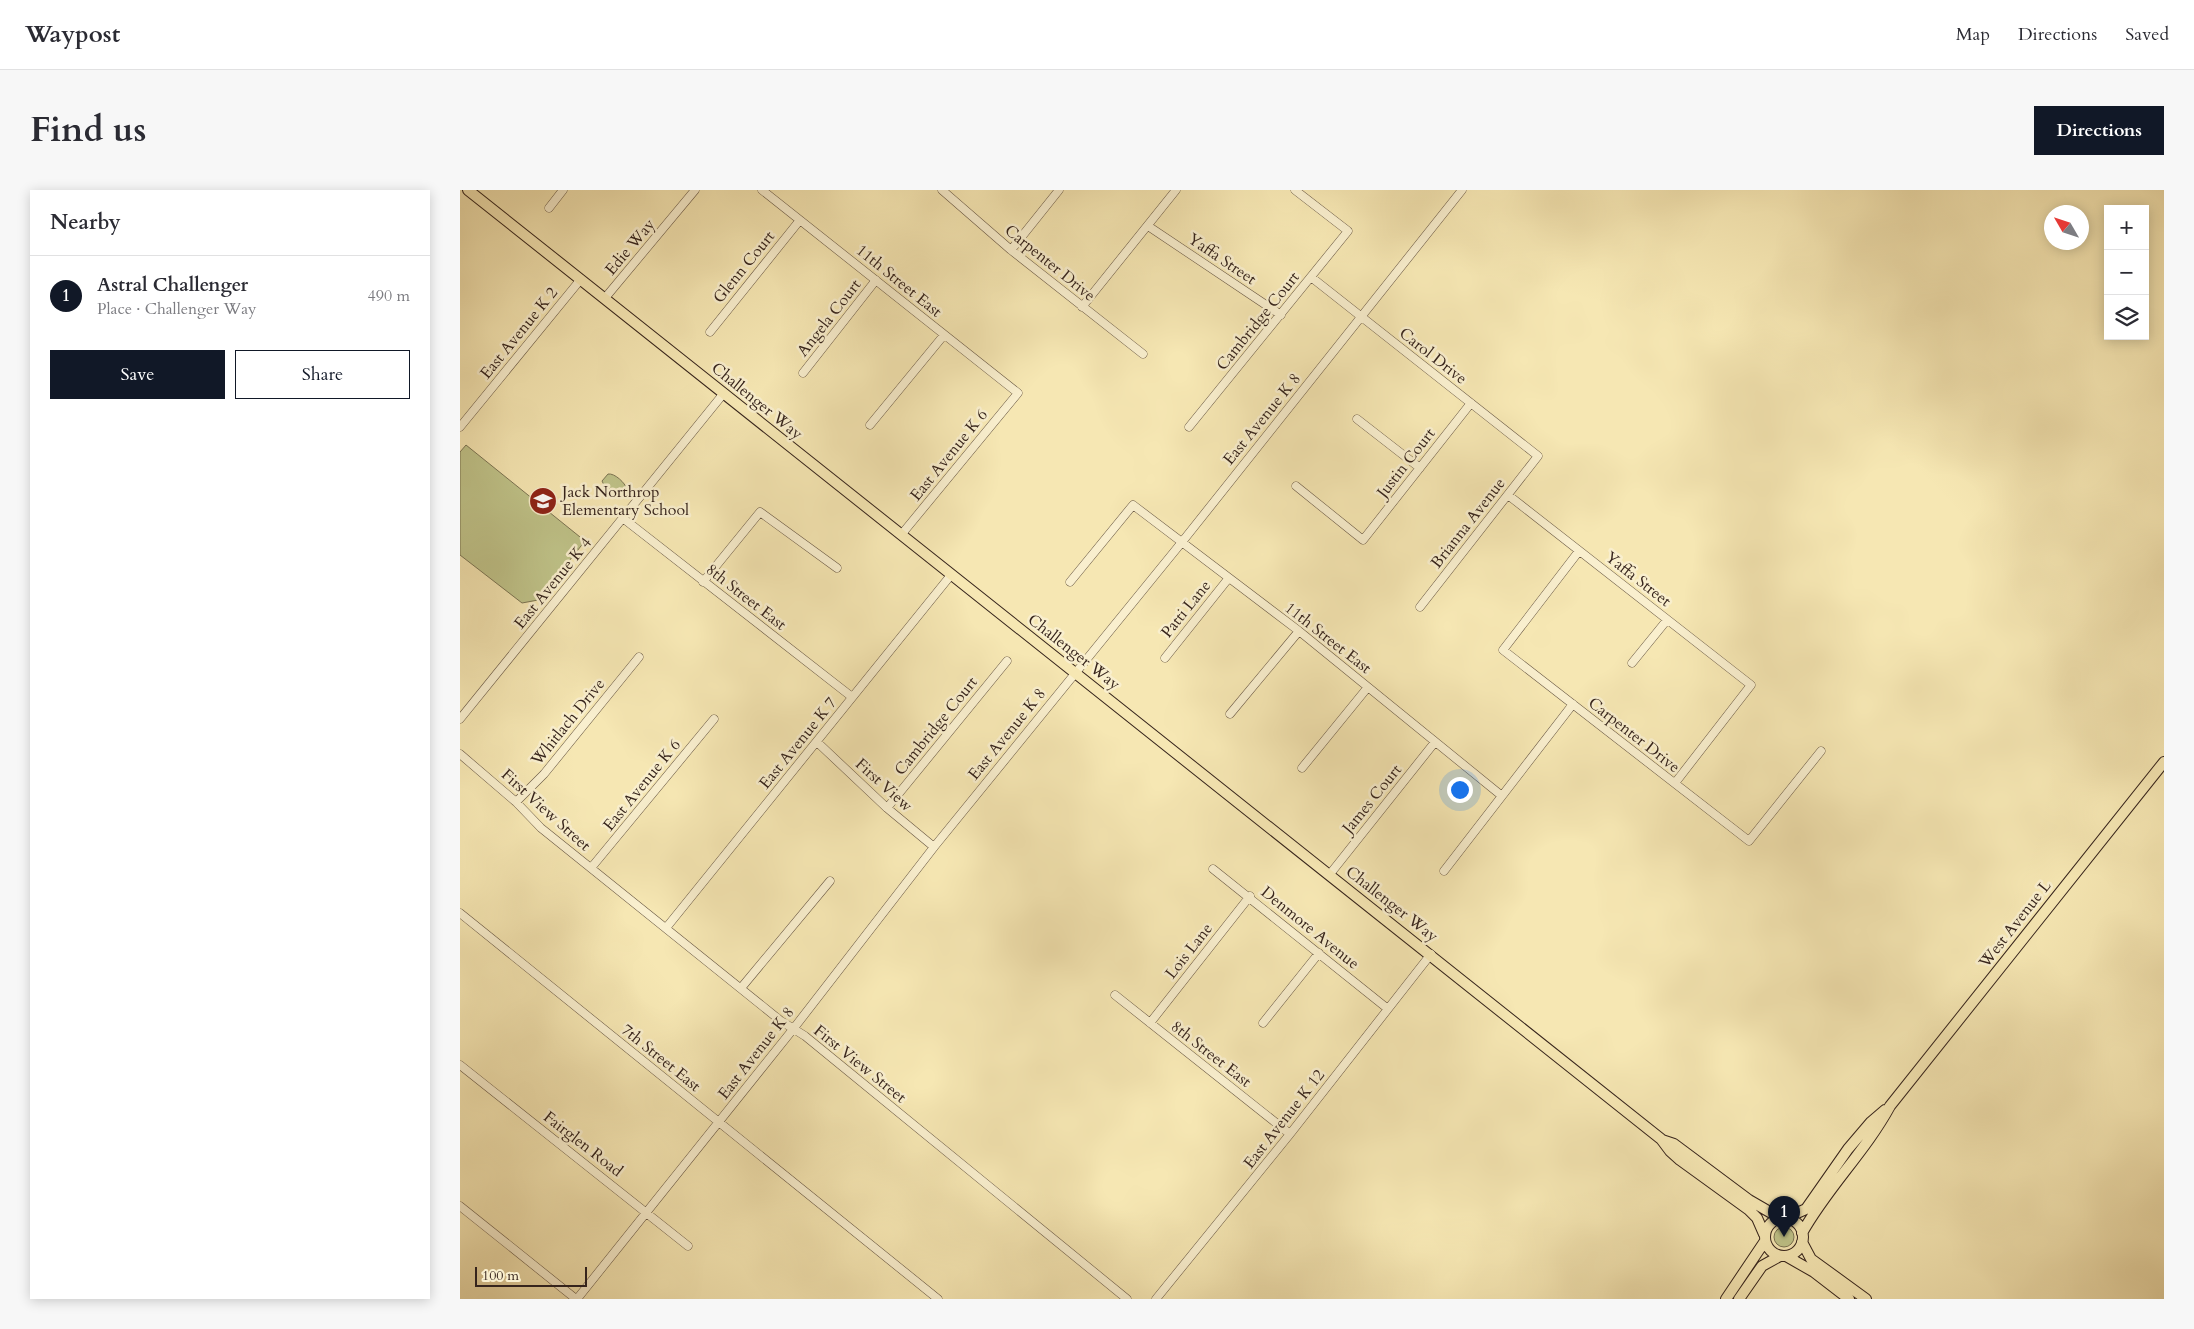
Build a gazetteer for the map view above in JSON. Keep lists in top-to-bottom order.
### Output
{
  "streets": {
    "main road": ["Challenger Way", "West Avenue L"],
    "street": [
      "Edie Way",
      "Yaffa Street",
      "Carpenter Drive",
      "Glenn Court",
      "11th Street East",
      "Angela Court",
      "Cambridge Court",
      "East Avenue K 2",
      "Carol Drive",
      "East Avenue K 8",
      "East Avenue K 6",
      "Justin Court",
      "Brianna Avenue",
      "East Avenue K 4",
      "8th Street East",
      "Patti Lane",
      "Whitlach Drive",
      "East Avenue K 7",
      "First View",
      "James Court",
      "First View Street",
      "Denmore Avenue",
      "Lois Lane",
      "7th Street East",
      "East Avenue K 12",
      "Fairglen Road"
    ]
  },
  "crossings": [
    ["Edie Way", "Challenger Way"],
    ["Yaffa Street", "Carpenter Drive"],
    ["Yaffa Street", "Cambridge Court"],
    ["Yaffa Street", "Brianna Avenue"],
    ["Glenn Court", "11th Street East"],
    ["11th Street East", "Angela Court"],
    ["11th Street East", "East Avenue K 8"],
    ["11th Street East", "East Avenue K 6"],
    ["11th Street East", "Patti Lane"],
    ["11th Street East", "James Court"],
    ["Cambridge Court", "Carol Drive"],
    ["Cambridge Court", "First View"],
    ["East Avenue K 2", "Challenger Way"],
    ["Carol Drive", "East Avenue K 8"],
    ["Carol Drive", "Justin Court"],
    ["Carol Drive", "Brianna Avenue"],
    ["Challenger Way", "East Avenue K 8"],
    ["Challenger Way", "East Avenue K 6"],
    ["Challenger Way", "East Avenue K 4"],
    ["Challenger Way", "East Avenue K 7"],
    ["Challenger Way", "James Court"],
    ["Challenger Way", "West Avenue L"],
    ["Challenger Way", "East Avenue K 12"],
    ["East Avenue K 8", "First View"],
    ["East Avenue K 8", "First View Street"],
    ["East Avenue K 8", "7th Street East"],
    ["East Avenue K 8", "Fairglen Road"],
    ["East Avenue K 6", "First View Street"],
    ["East Avenue K 4", "8th Street East"],
    ["8th Street East", "East Avenue K 7"],
    ["8th Street East", "Lois Lane"],
    ["8th Street East", "East Avenue K 12"],
    ["Whitlach Drive", "First View Street"],
    ["East Avenue K 7", "First View"],
    ["East Avenue K 7", "First View Street"],
    ["Denmore Avenue", "Lois Lane"],
    ["Denmore Avenue", "East Avenue K 12"]
  ],
  "places": {
    "school or university": ["Jack Northrop Elementary School"]
  },
  "scale_bar": "100 m",
  "north": "top left",
  "page": {
    "header": "Waypost",
    "nav": ["Map", "Directions", "Saved"],
    "title": "Find us",
    "buttons": [
      "Directions",
      ["Save", "Share"]
    ],
    "heading": "Nearby",
    "map_buttons": ["+", "−"],
    "list": [
      {
        "mark": "1",
        "name": "Astral Challenger",
        "note": "Place · Challenger Way",
        "value": "490 m"
      }
    ],
    "pins": "1",
    "scale": "100 m"
  }
}
